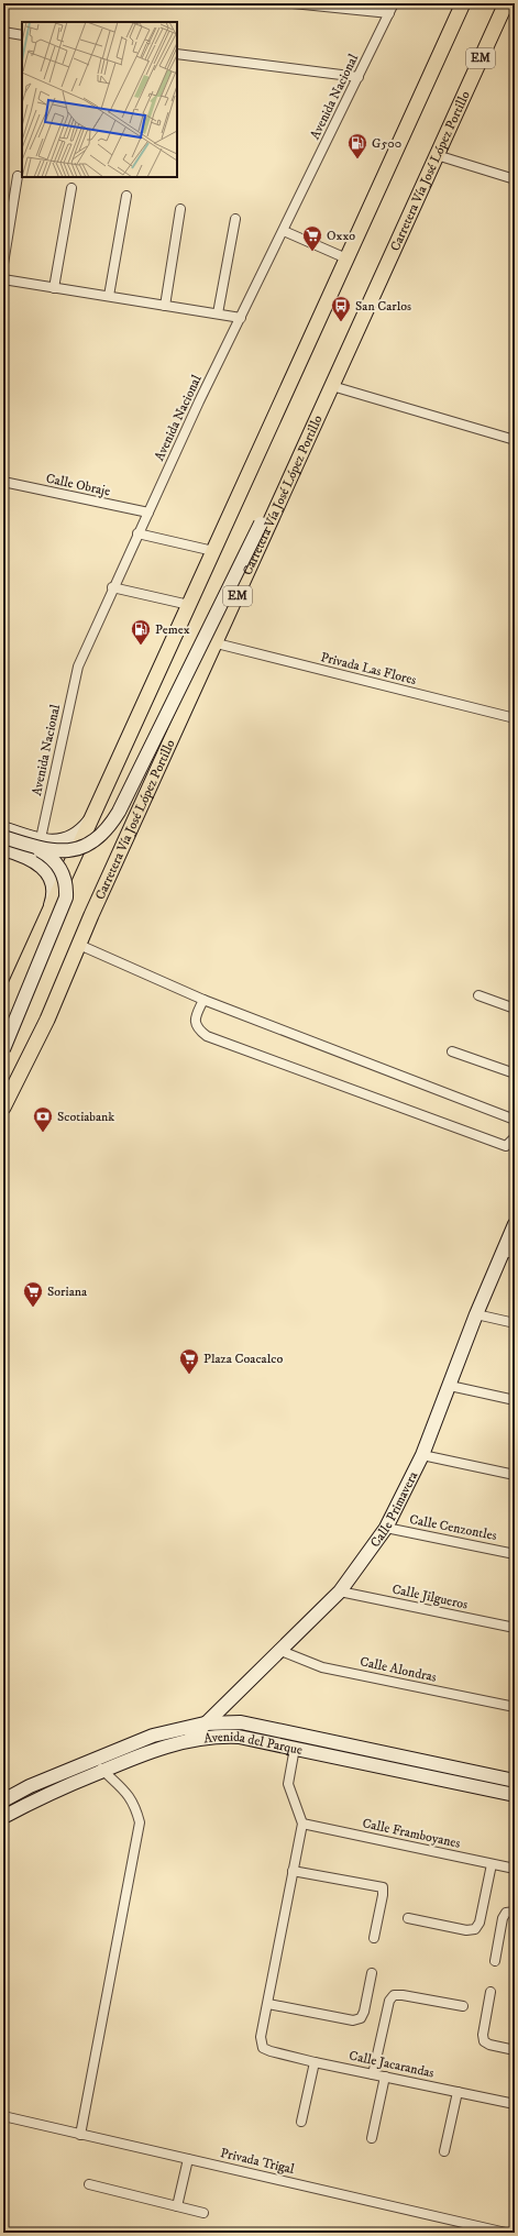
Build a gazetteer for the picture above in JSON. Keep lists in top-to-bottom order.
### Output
{
  "streets": {
    "main road": ["EM", "Carretera Vía José López Portillo"],
    "street": [
      "Avenida Nacional",
      "Calle Obraje",
      "Privada Las Flores",
      "Calle Primavera",
      "Calle Cenzontles",
      "Calle Jilgueros",
      "Calle Alondras",
      "Avenida del Parque",
      "Calle Framboyanes",
      "Calle Jacarandas",
      "Privada Trigal"
    ]
  },
  "crossings": [
    ["Avenida Nacional", "Calle Obraje"],
    ["Carretera Vía José López Portillo", "Privada Las Flores"],
    ["Calle Primavera", "Calle Cenzontles"],
    ["Calle Primavera", "Calle Jilgueros"],
    ["Calle Primavera", "Calle Alondras"],
    ["Calle Primavera", "Avenida del Parque"]
  ],
  "places": {
    "fuel station": ["G500", "Pemex"],
    "supermarket": ["Oxxo", "Soriana", "Plaza Coacalco"],
    "bus stop": ["San Carlos"],
    "bank": ["Scotiabank"]
  }
}
